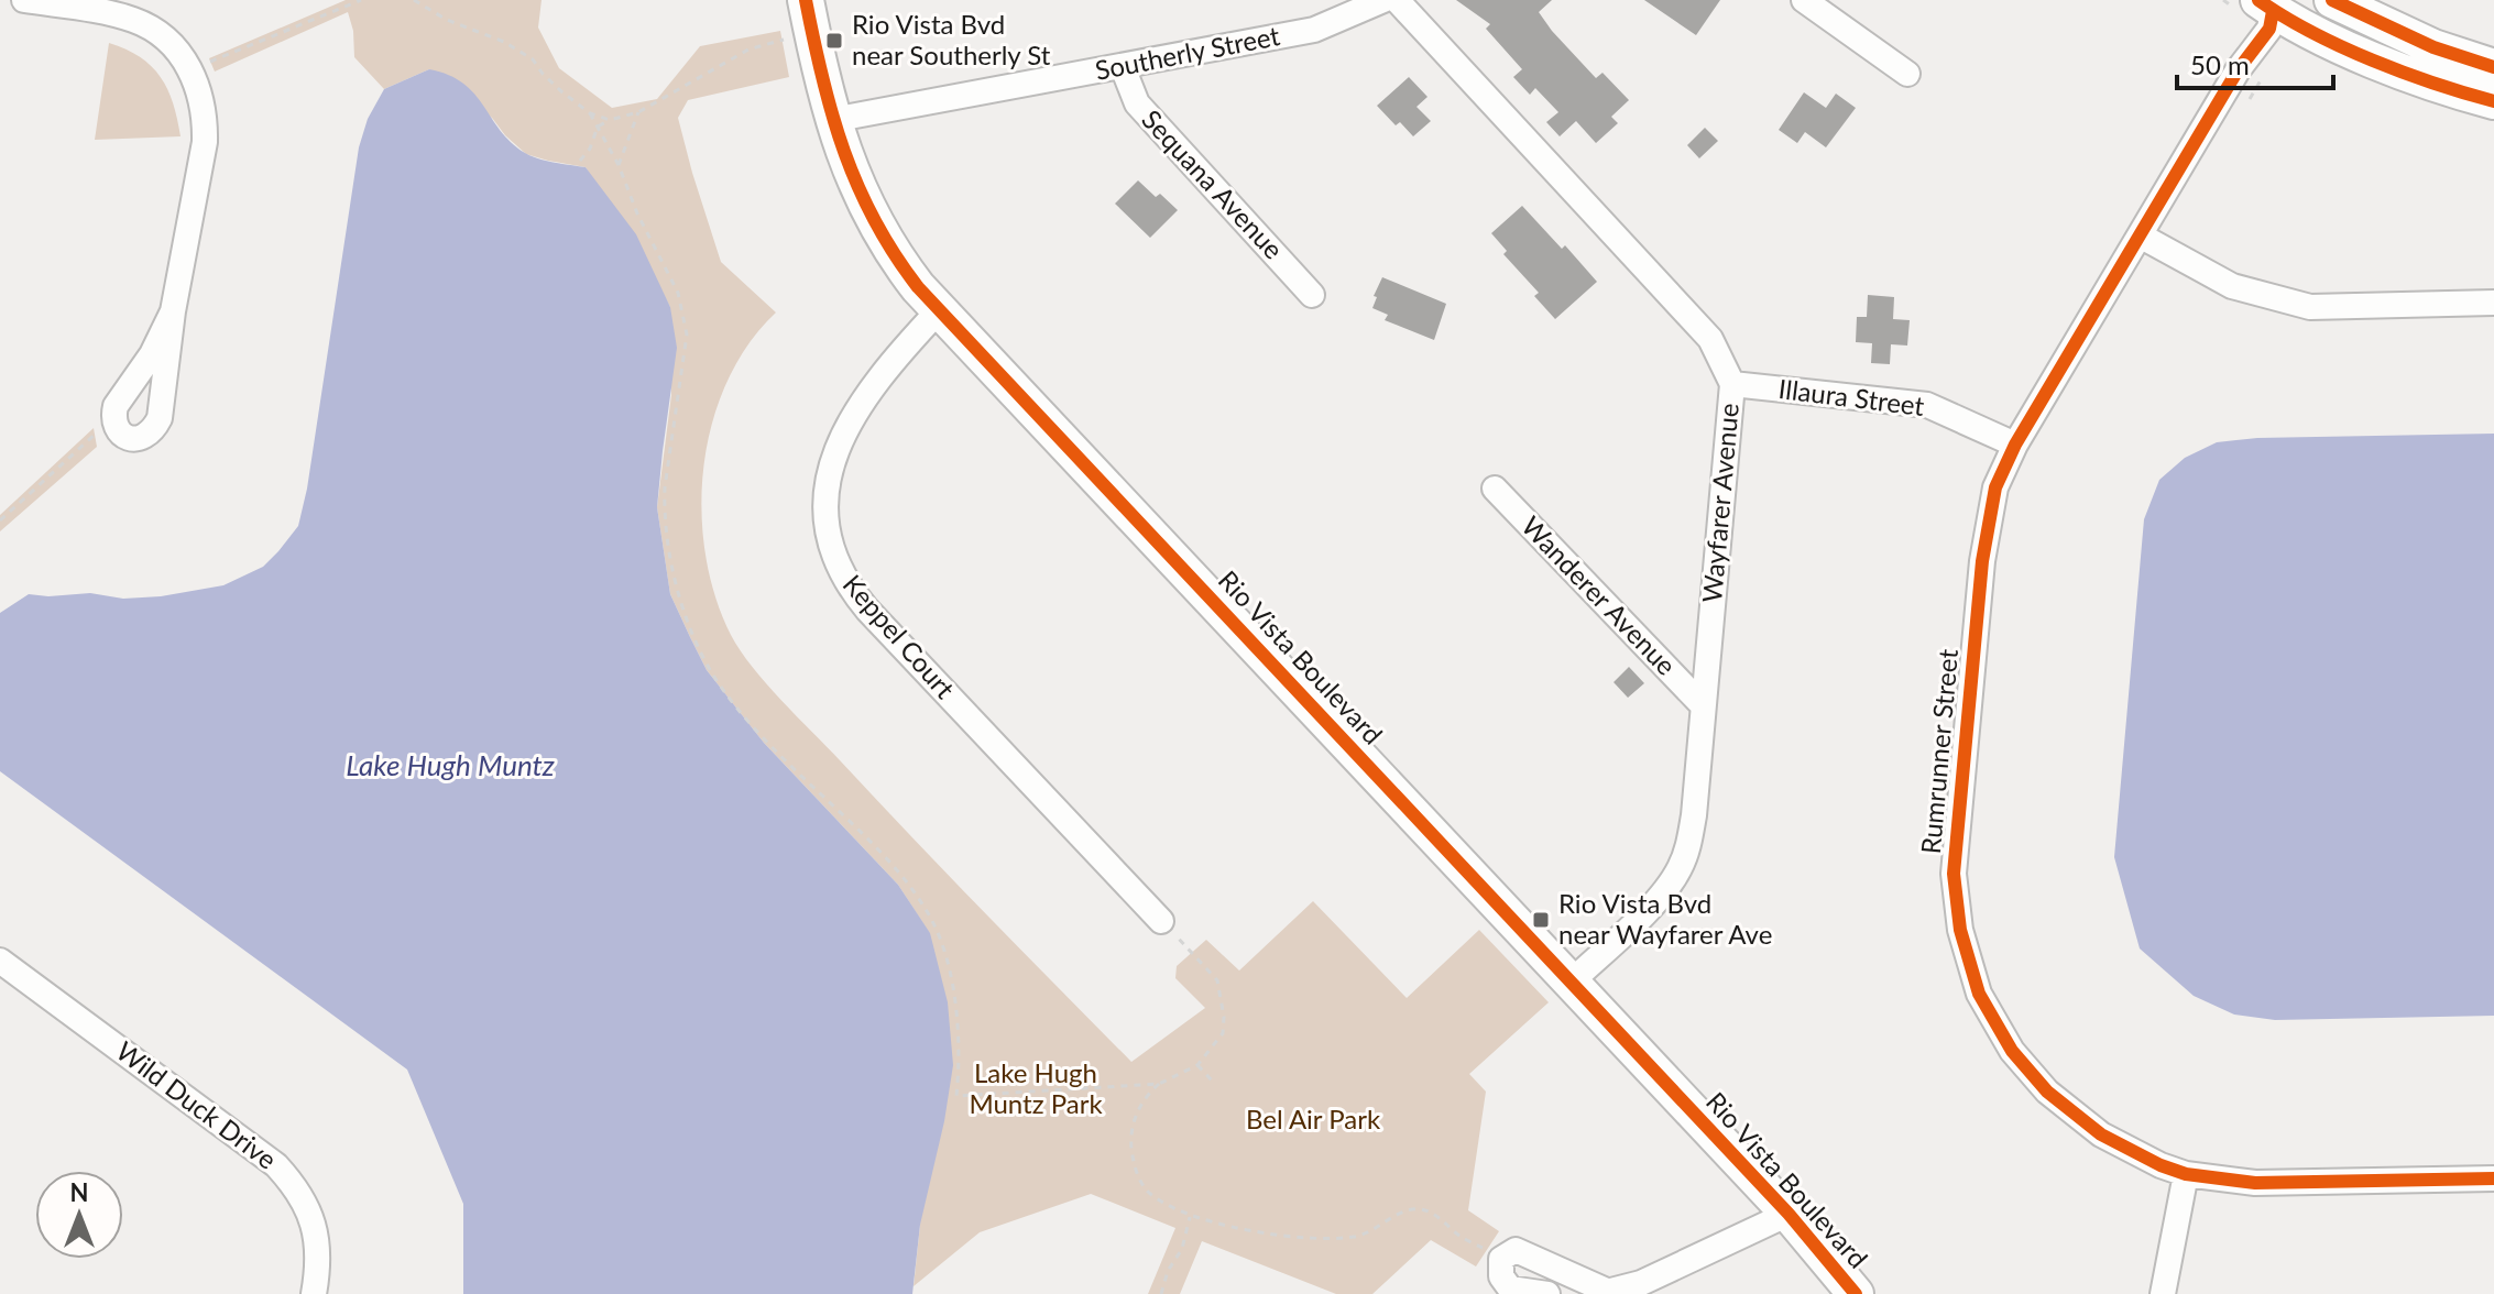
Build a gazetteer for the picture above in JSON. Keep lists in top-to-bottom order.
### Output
{
  "streets": {
    "street": [
      "Southerly Street",
      "Sequana Avenue",
      "Illaura Street",
      "Wayfarer Avenue",
      "Wanderer Avenue",
      "Keppel Court",
      "Rio Vista Boulevard",
      "Rumrunner Street",
      "Wild Duck Drive"
    ]
  },
  "crossings": [
    ["Southerly Street", "Sequana Avenue"],
    ["Southerly Street", "Rio Vista Boulevard"],
    ["Illaura Street", "Wayfarer Avenue"],
    ["Illaura Street", "Rumrunner Street"],
    ["Wayfarer Avenue", "Wanderer Avenue"],
    ["Wayfarer Avenue", "Rio Vista Boulevard"],
    ["Keppel Court", "Rio Vista Boulevard"]
  ],
  "water": ["Lake Hugh Muntz"],
  "parks": ["Lake Hugh Muntz Park", "Bel Air Park"],
  "places": {
    "transit": ["Rio Vista Bvd near Southerly St", "Rio Vista Bvd near Wayfarer Ave"]
  },
  "scale_bar": "50 m",
  "north": "top"
}
